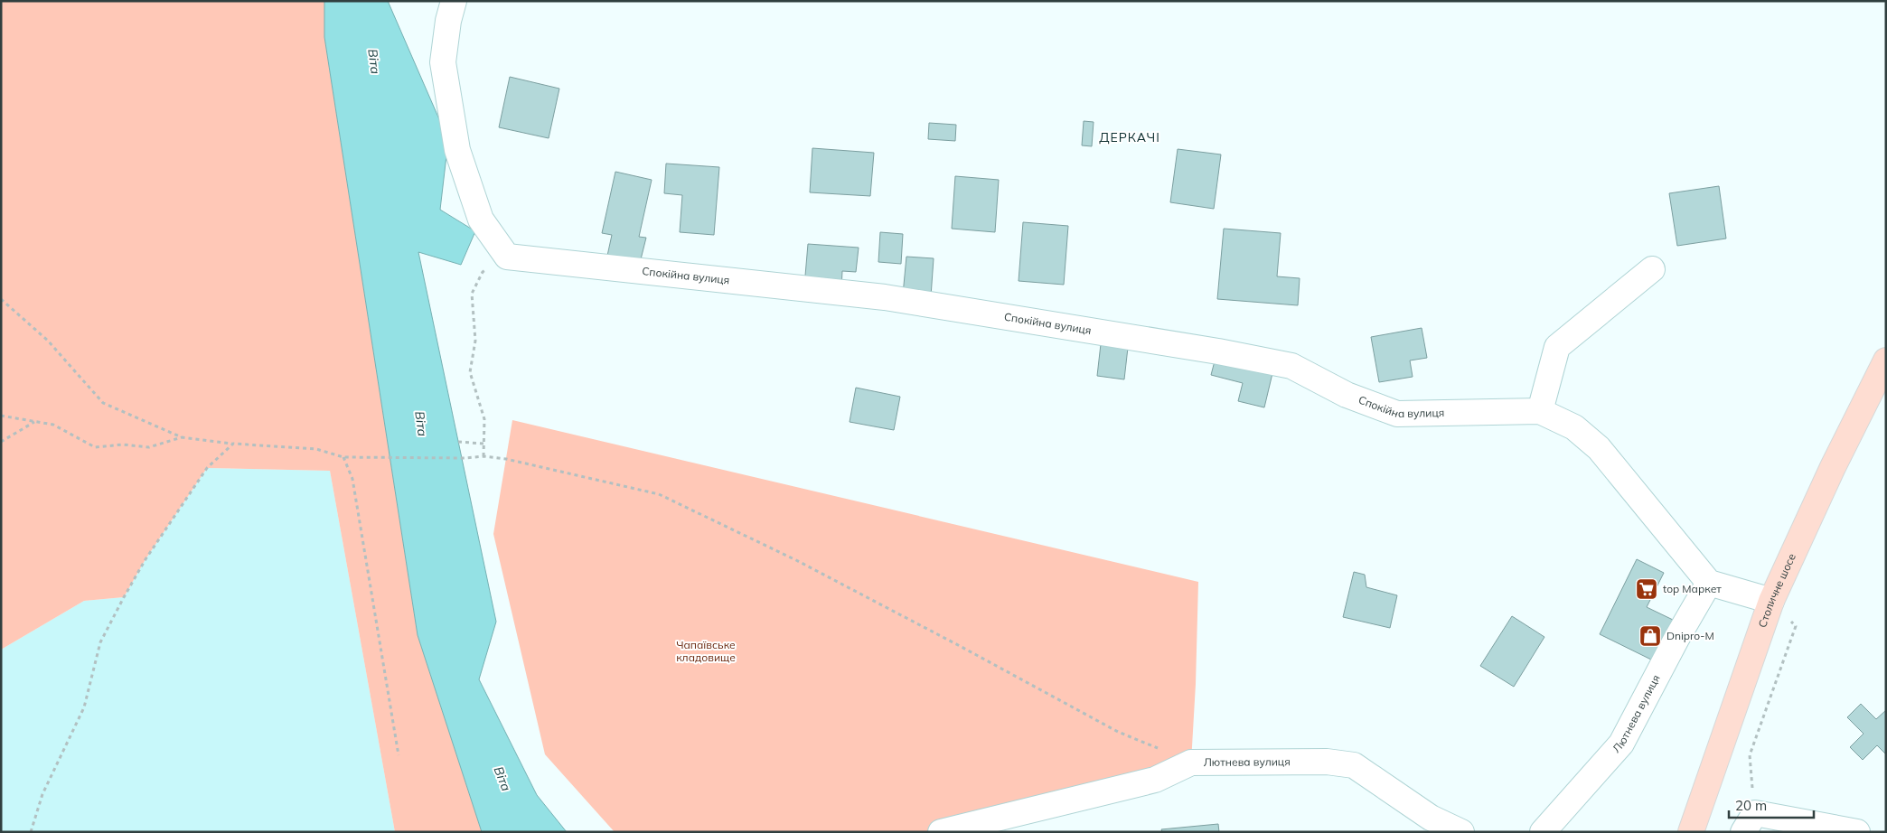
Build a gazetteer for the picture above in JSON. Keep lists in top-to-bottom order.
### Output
{
  "streets": {
    "main road": ["Столичне шосе"],
    "street": ["Спокійна вулиця", "Лютнева вулиця"]
  },
  "crossings": [
    ["Спокійна вулиця", "Лютнева вулиця"]
  ],
  "districts": ["ДЕРКАЧІ"],
  "water": ["Віта"],
  "parks": ["Чапаївське кладовище"],
  "places": {
    "supermarket": ["top Маркет"],
    "shop": ["Dnipro-M"]
  },
  "scale_bar": "20 m"
}
